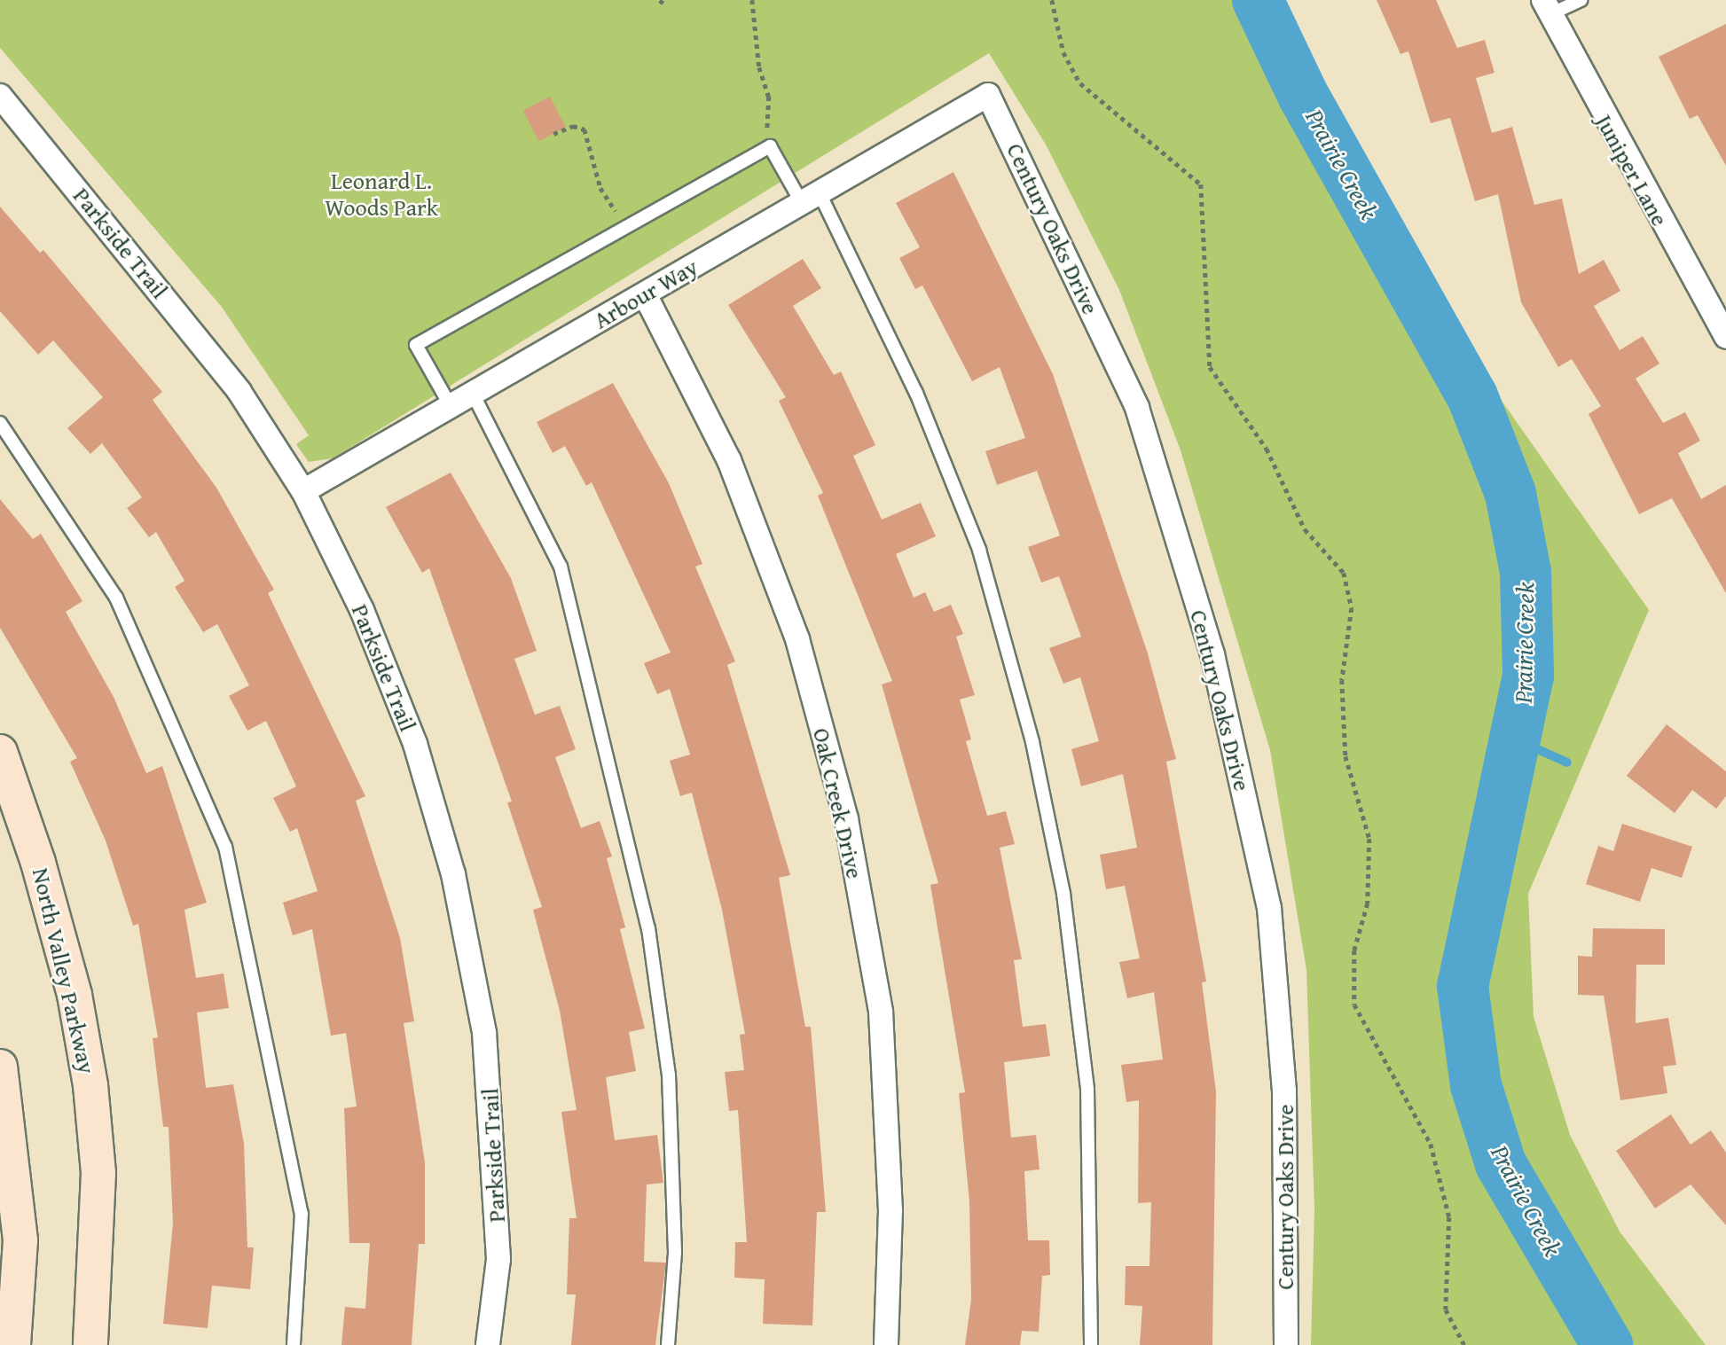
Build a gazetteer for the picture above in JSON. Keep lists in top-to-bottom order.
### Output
{
  "streets": {
    "street": [
      "Juniper Lane",
      "Century Oaks Drive",
      "Parkside Trail",
      "Arbour Way",
      "Oak Creek Drive",
      "North Valley Parkway"
    ]
  },
  "crossings": [
    ["Century Oaks Drive", "Arbour Way"],
    ["Parkside Trail", "Arbour Way"],
    ["Arbour Way", "Oak Creek Drive"]
  ],
  "water": ["Prairie Creek"],
  "parks": ["Leonard L. Woods Park"]
}
